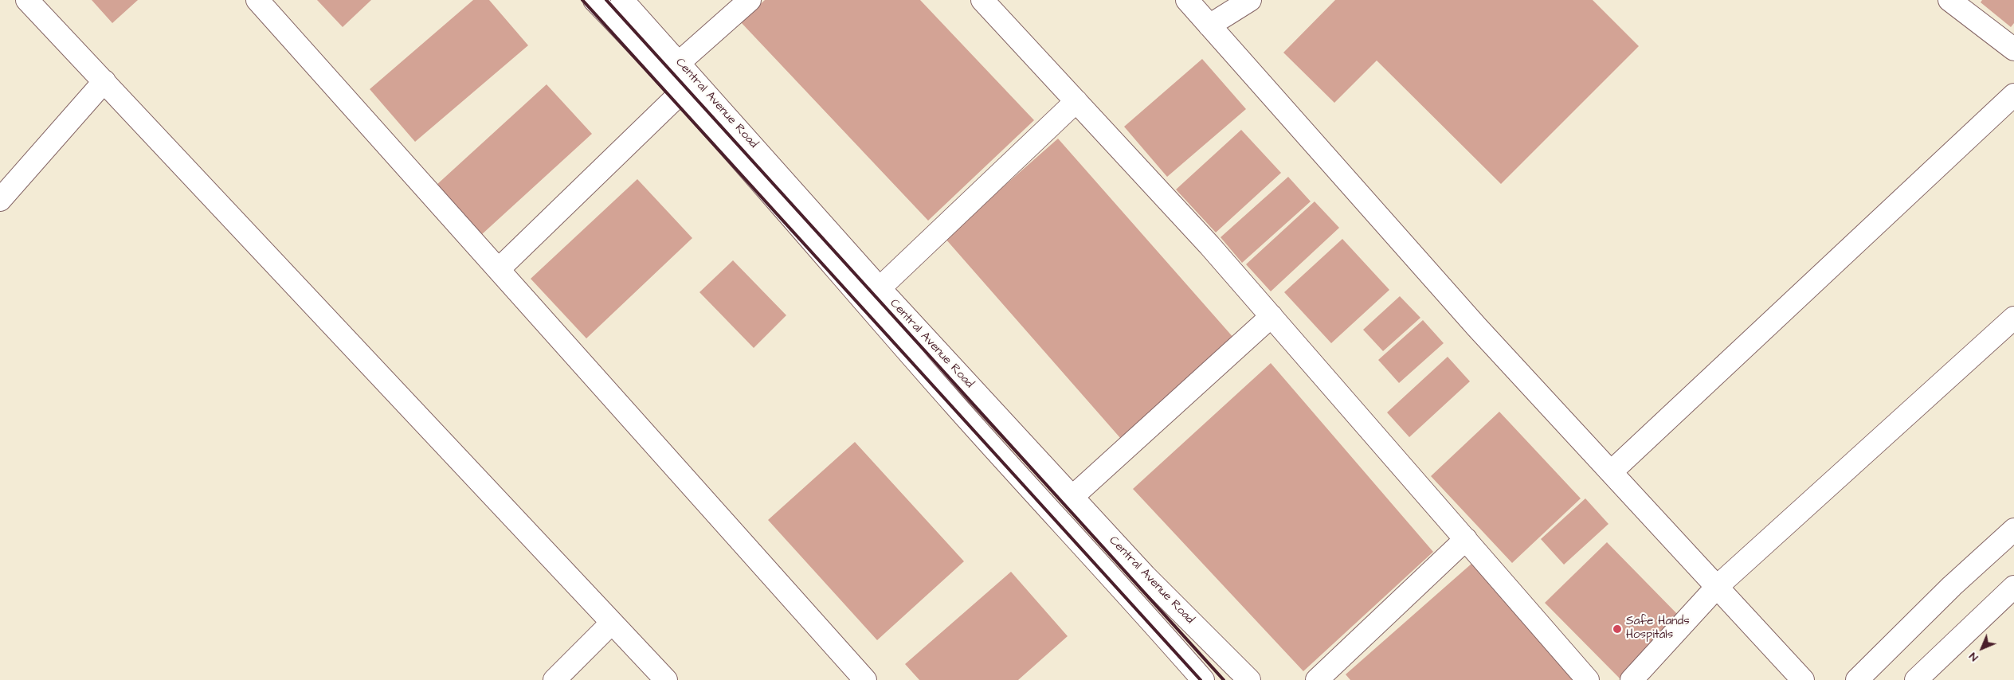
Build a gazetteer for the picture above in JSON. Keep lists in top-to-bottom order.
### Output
{
  "streets": {
    "street": ["Central Avenue Road"]
  },
  "places": ["Safe Hands Hospitals"],
  "north": "bottom left"
}
